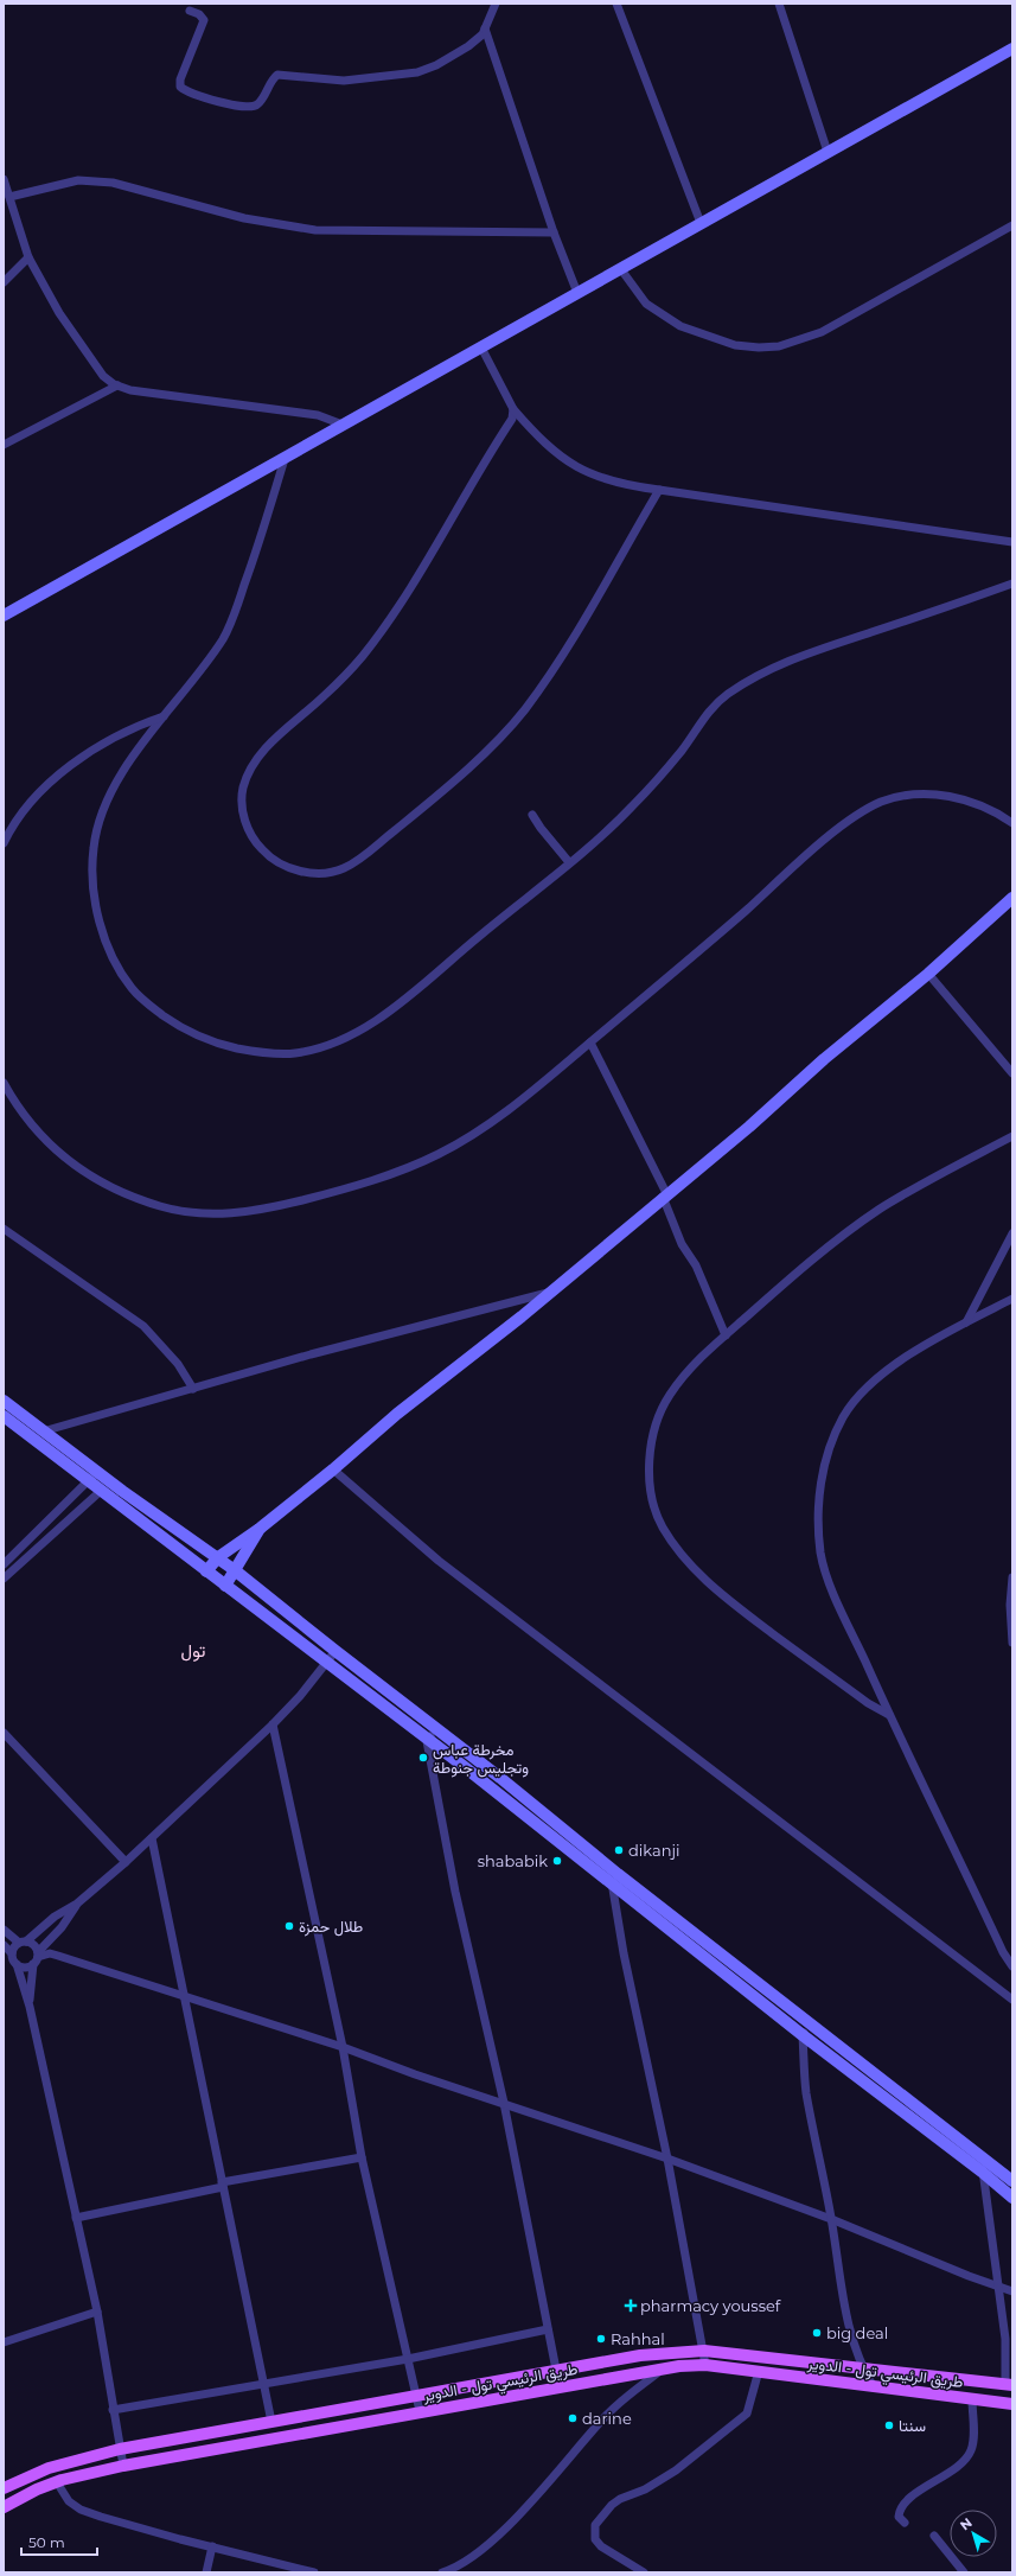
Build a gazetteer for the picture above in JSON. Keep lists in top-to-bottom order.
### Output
{
  "streets": {
    "main road": ["طريق الرئيسي تول - الدوير"]
  },
  "districts": ["تول"],
  "places": {
    "other": [
      "مخرطة عباس وتجليس جنوطة",
      "dikanji",
      "shababik",
      "طلال حمزة",
      "big deal",
      "Rahhal",
      "darine",
      "سنتا"
    ],
    "health": ["pharmacy youssef"]
  },
  "scale_bar": "50 m",
  "north": "top left"
}
